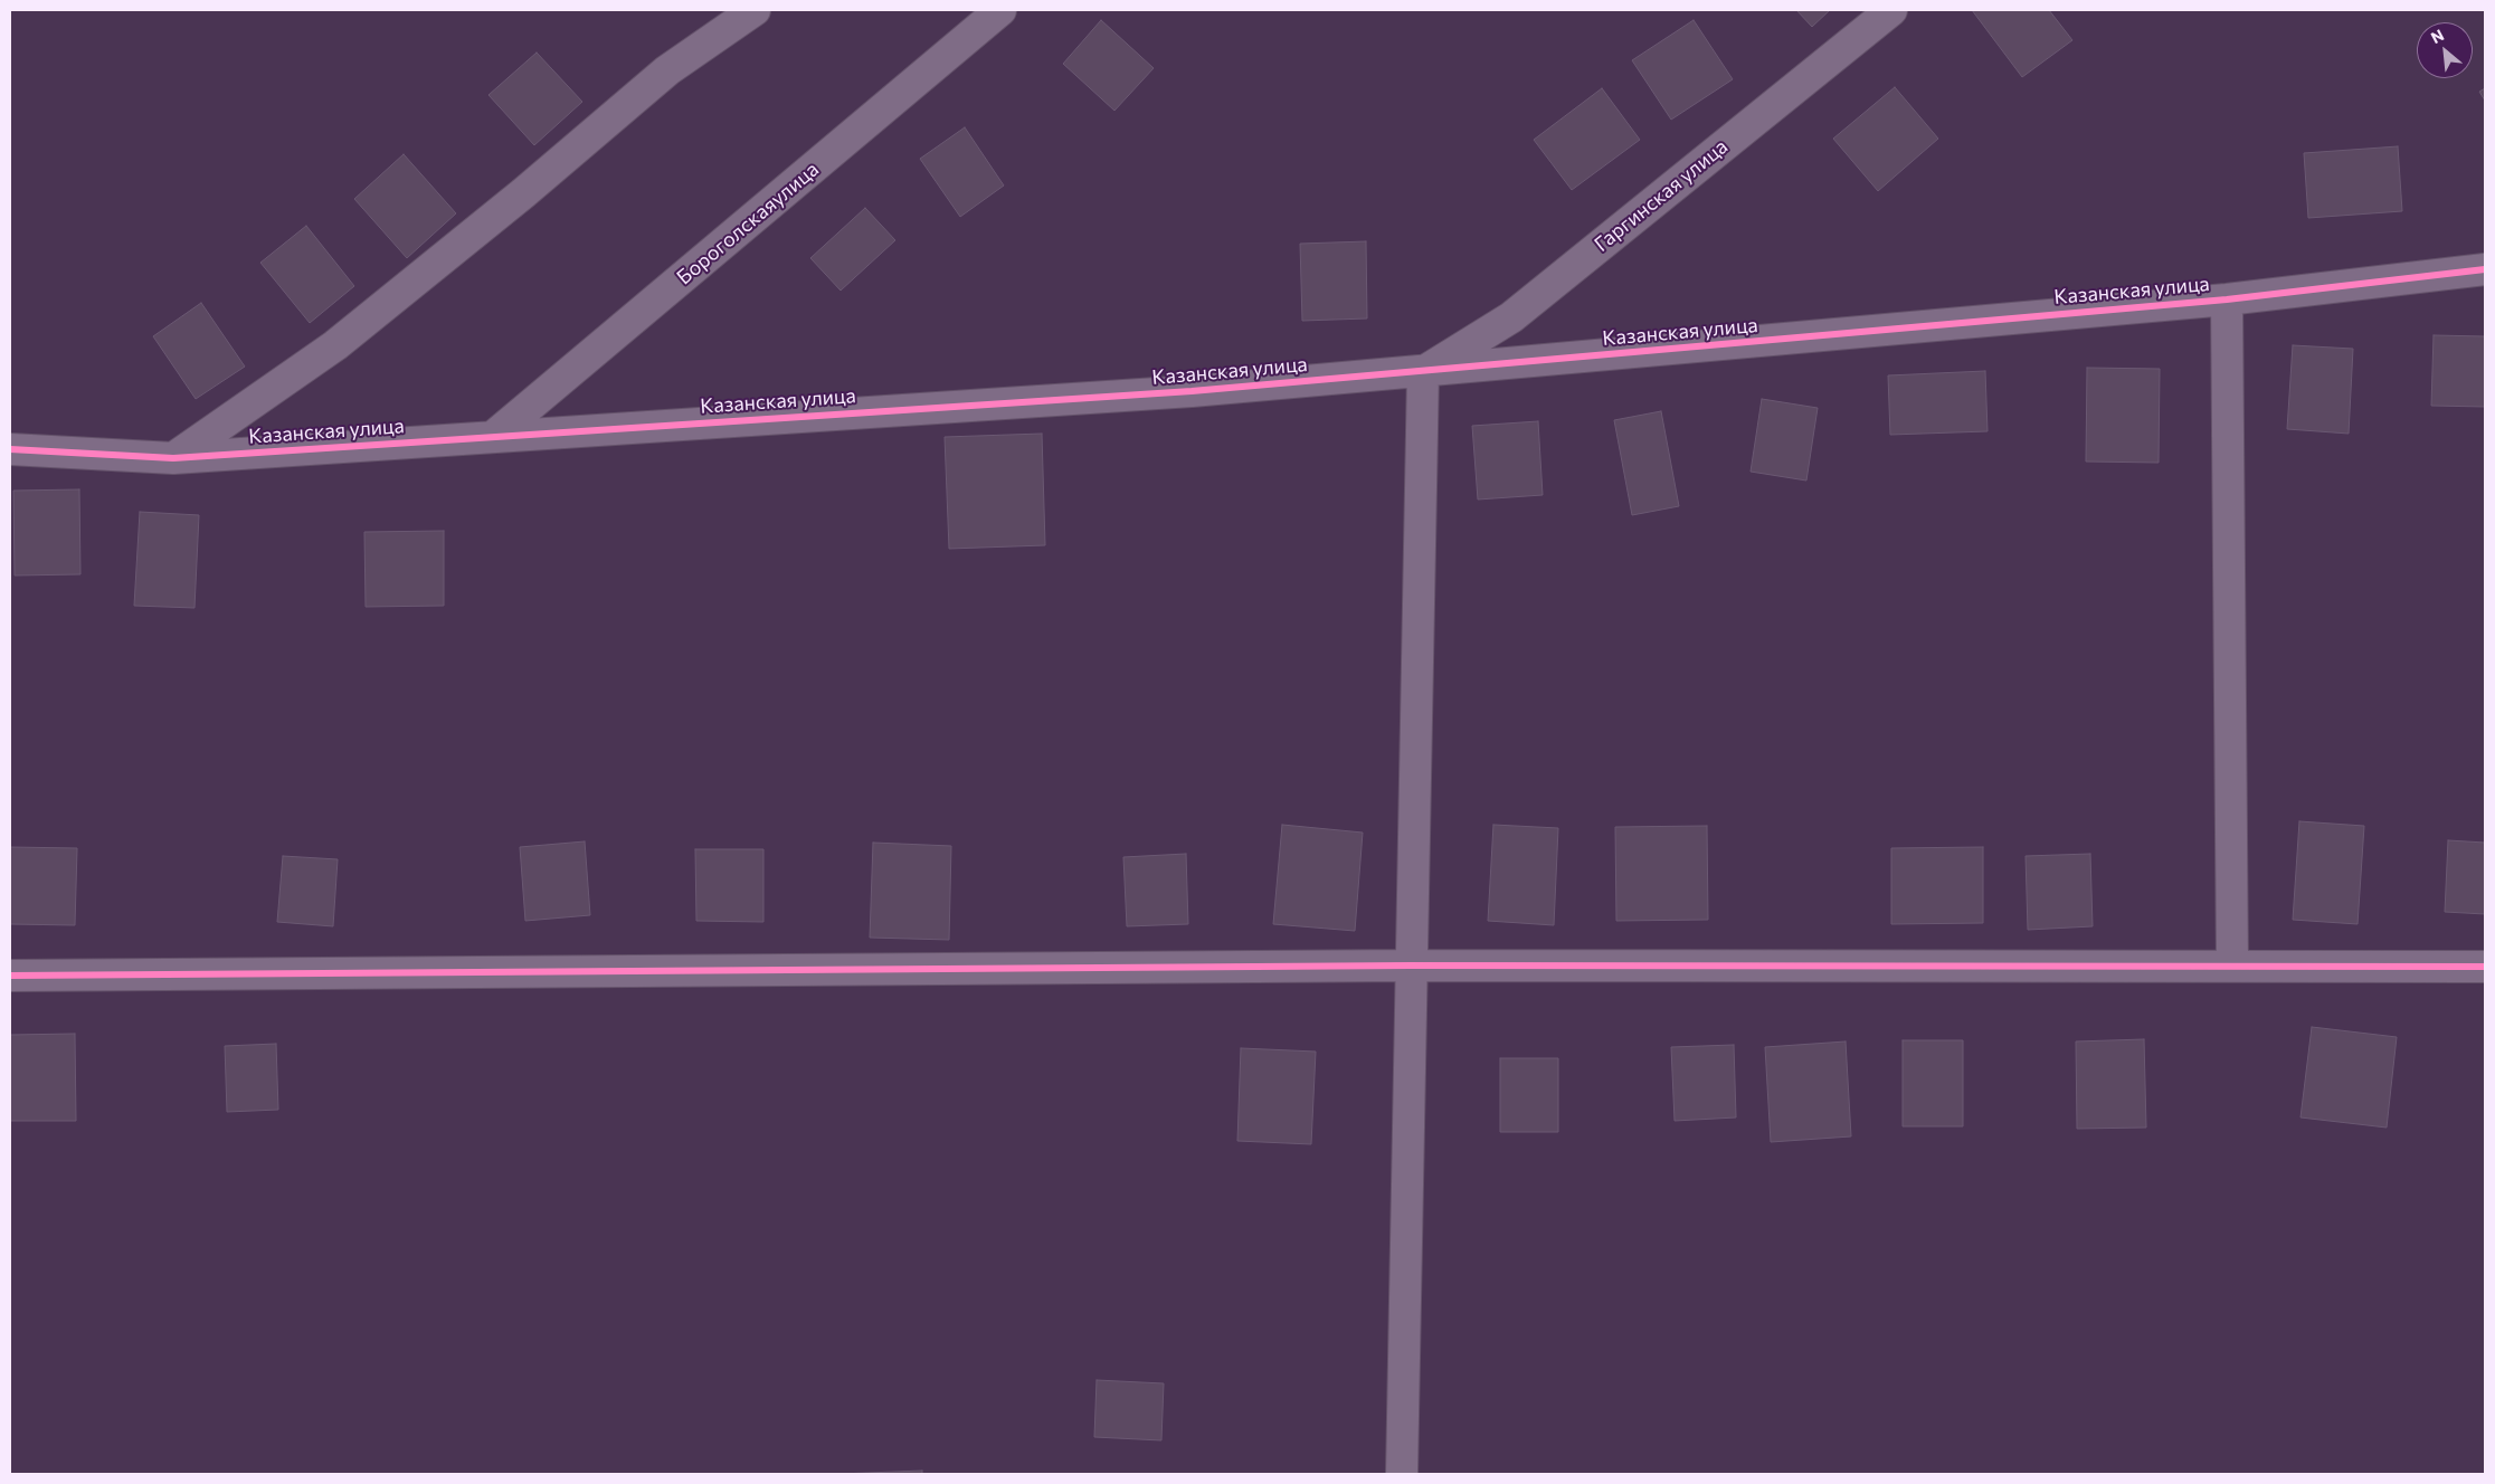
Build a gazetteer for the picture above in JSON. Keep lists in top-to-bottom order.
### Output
{
  "streets": {
    "street": ["Гаргинская улица", "Бороголскаяулица", "Казанская улица"]
  },
  "crossings": [
    ["Гаргинская улица", "Казанская улица"],
    ["Бороголскаяулица", "Казанская улица"]
  ],
  "north": "top left"
}
